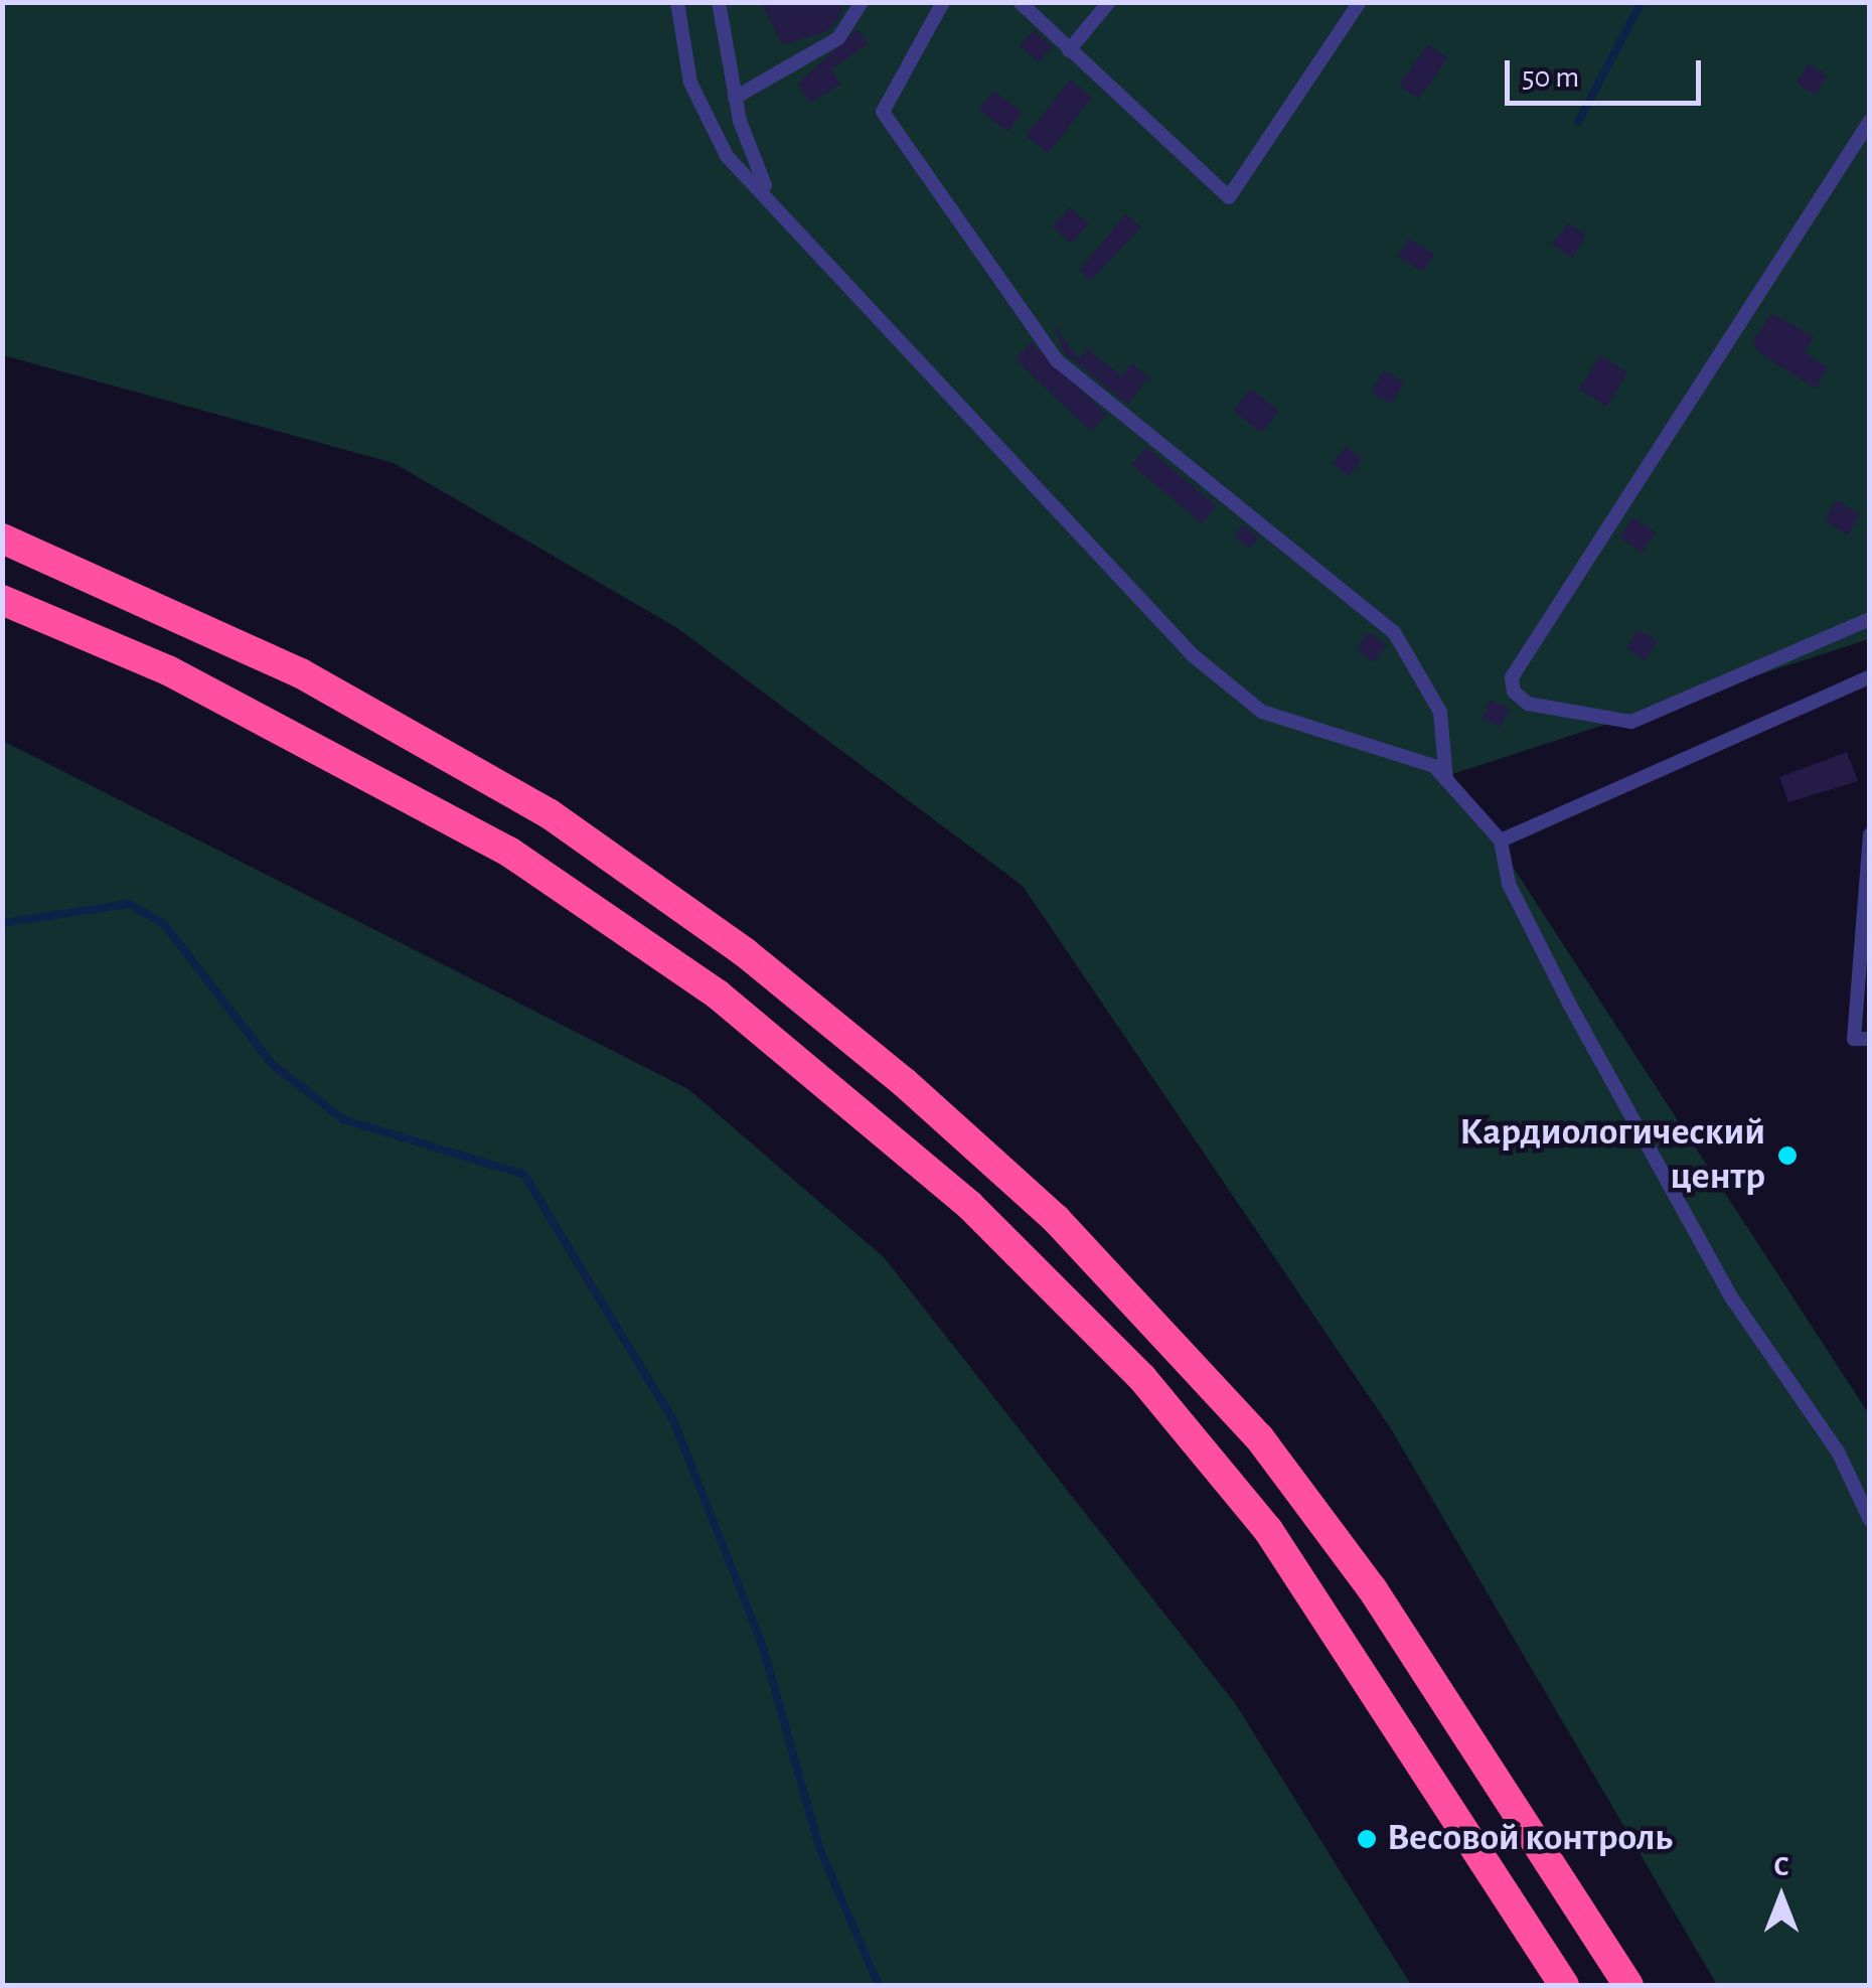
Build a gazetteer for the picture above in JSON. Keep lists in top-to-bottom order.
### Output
{
  "places": ["Кардиологический центр", "Весовой контроль"],
  "scale_bar": "50 m",
  "north": "top"
}
